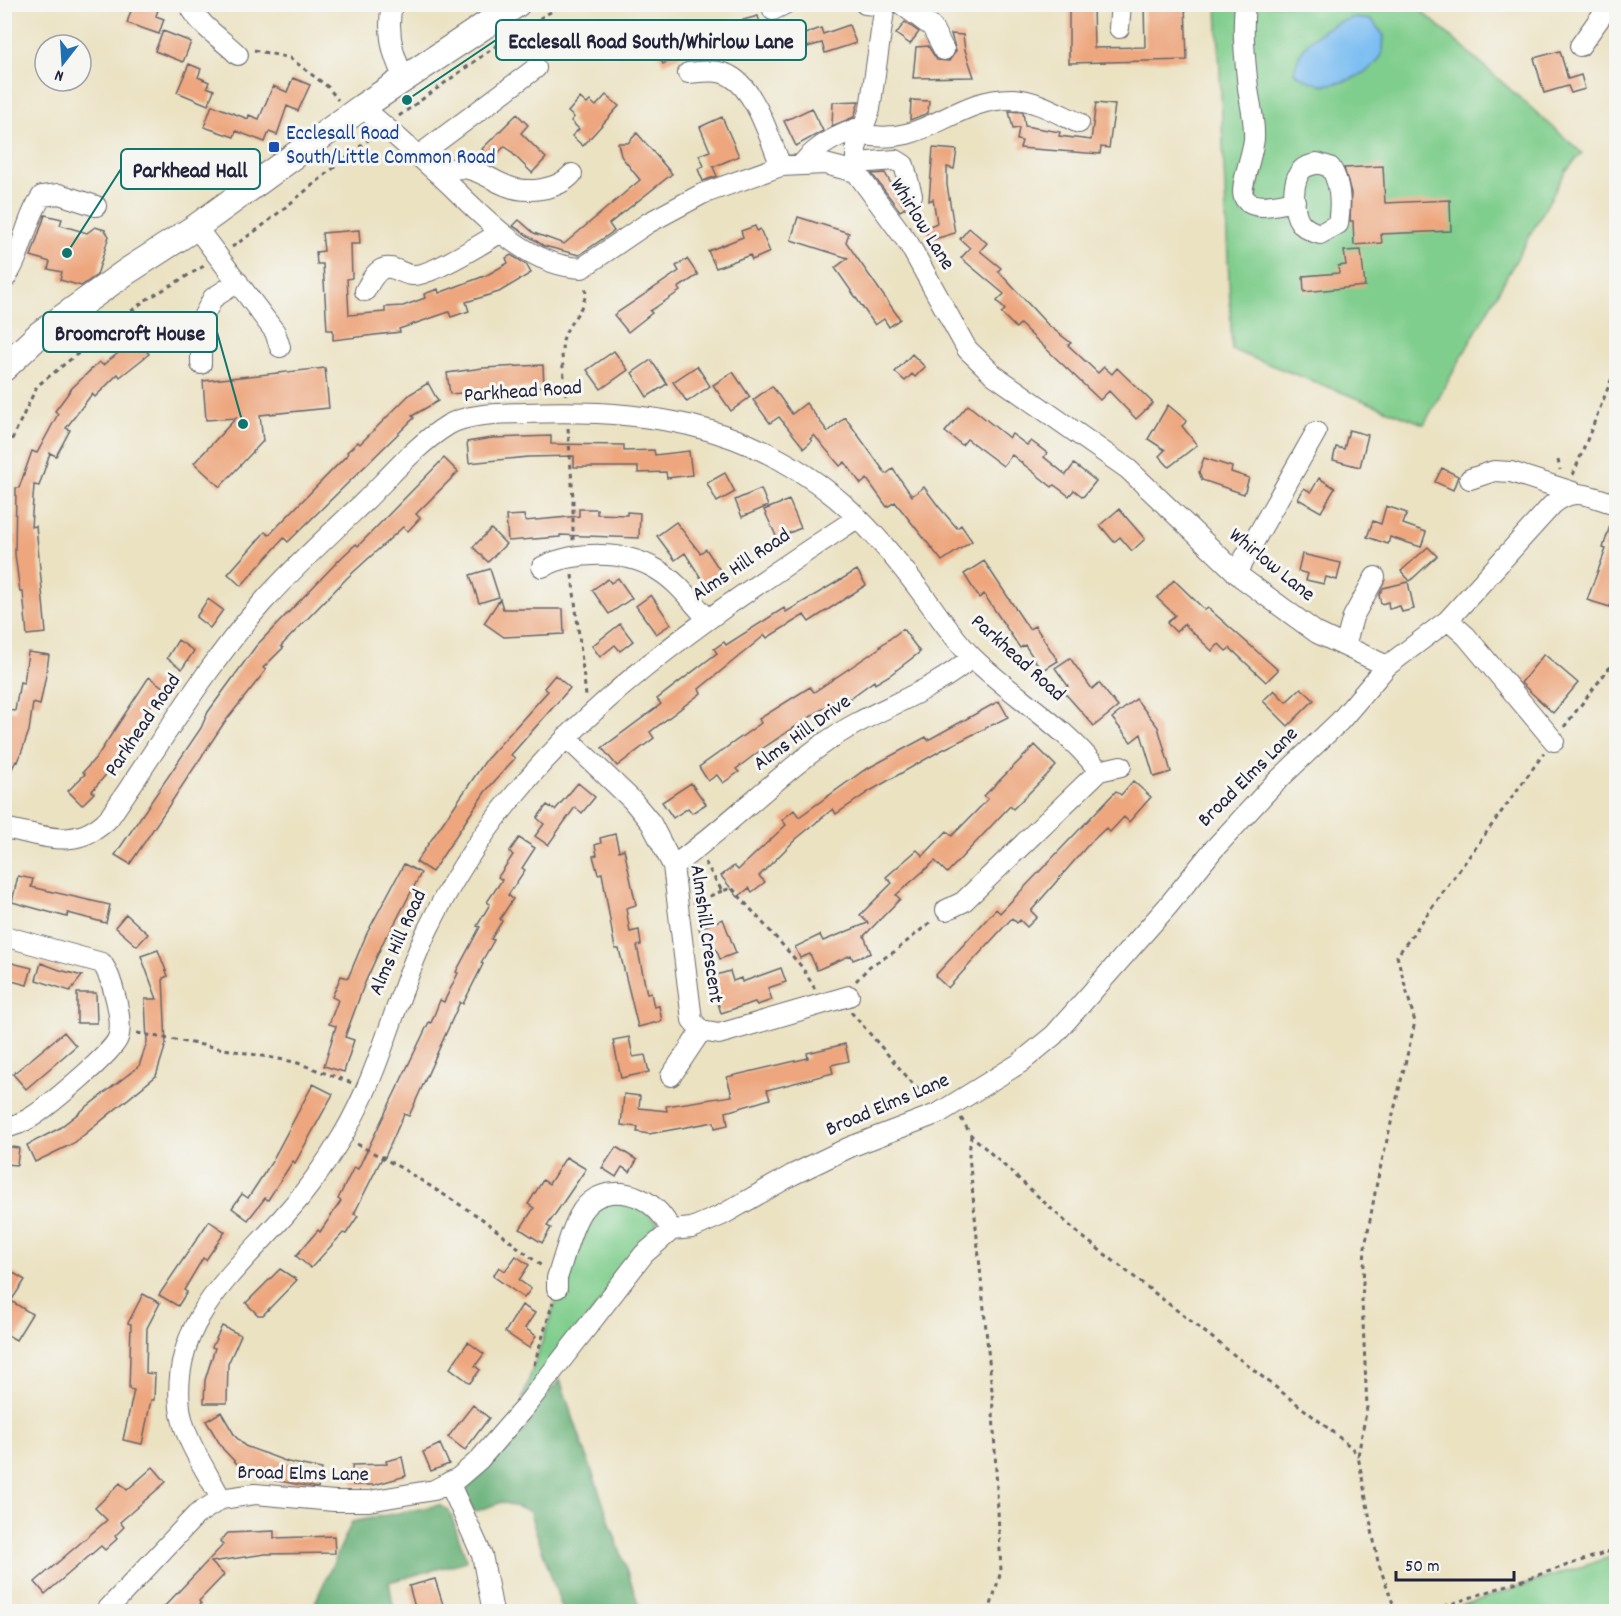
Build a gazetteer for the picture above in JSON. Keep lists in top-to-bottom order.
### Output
{
  "streets": {
    "street": [
      "Whirlow Lane",
      "Parkhead Road",
      "Alms Hill Road",
      "Alms Hill Drive",
      "Broad Elms Lane",
      "Almshill Crescent"
    ]
  },
  "crossings": [
    ["Whirlow Lane", "Broad Elms Lane"],
    ["Parkhead Road", "Alms Hill Road"],
    ["Parkhead Road", "Alms Hill Drive"],
    ["Alms Hill Road", "Broad Elms Lane"],
    ["Alms Hill Road", "Almshill Crescent"],
    ["Alms Hill Drive", "Almshill Crescent"]
  ],
  "places": {
    "other": ["Ecclesall Road South/Whirlow Lane", "Parkhead Hall", "Broomcroft House"],
    "transit": ["Ecclesall Road South/Little Common Road"]
  },
  "scale_bar": "50 m",
  "north": "bottom"
}
